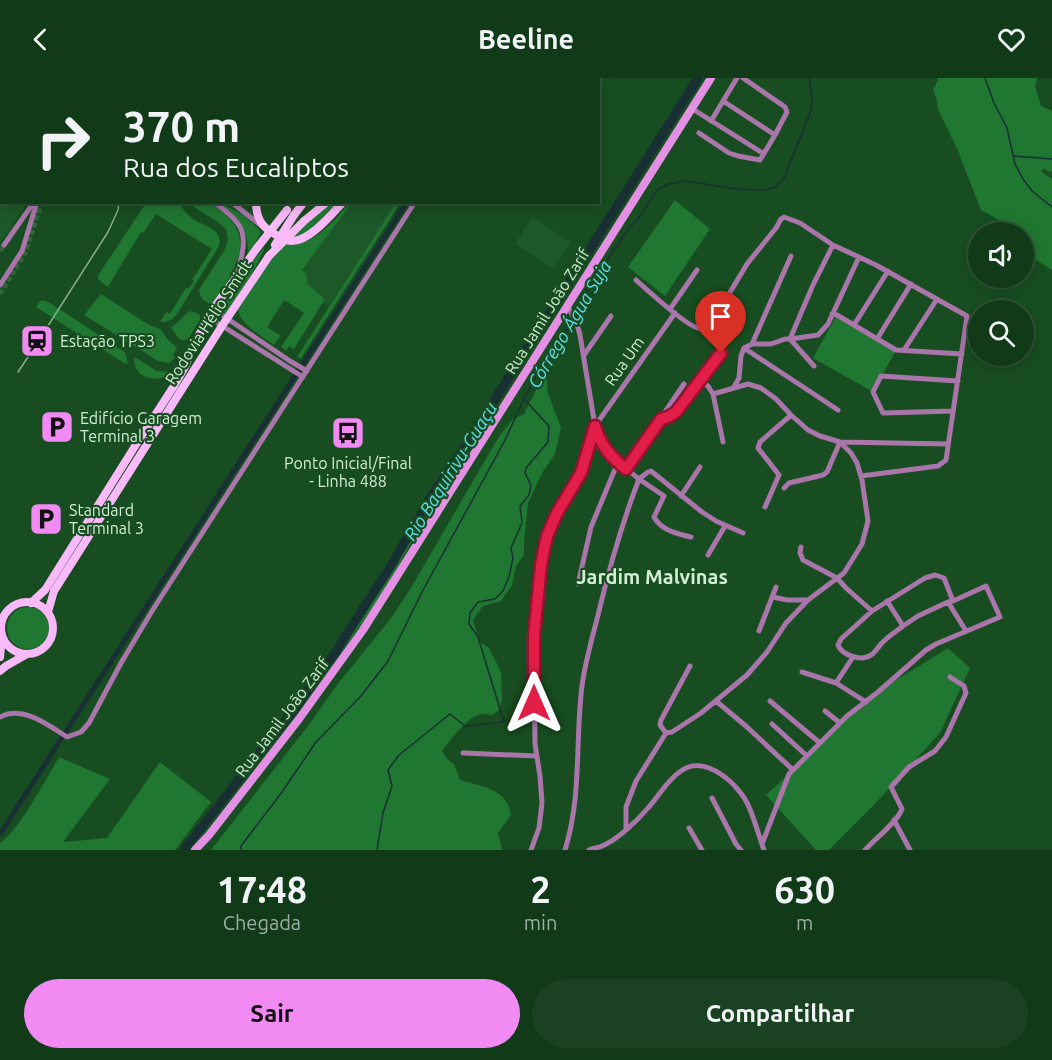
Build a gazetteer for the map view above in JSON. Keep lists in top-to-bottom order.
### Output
{
  "streets": {
    "main road": ["Rua Jamil João Zarif", "Rodovia Hélio Smidt"],
    "street": ["Rua Um"]
  },
  "districts": ["Jardim Malvinas"],
  "water": ["Córrego Água Suja", "Rio Baquirivu-Guaçu"],
  "places": {
    "station": ["Estação TPS3"],
    "parking": ["Edifício Garagem Terminal 3", "Standard Terminal 3"],
    "bus stop": ["Ponto Inicial/Final - Linha 488"]
  },
  "page": {
    "header": "Beeline",
    "turn": ["370 m", "Rua dos Eucaliptos"],
    "eta": [
      "17:48",
      "Chegada",
      "2",
      "min",
      "630",
      "m"
    ],
    "buttons": ["Sair", "Compartilhar"]
  }
}
